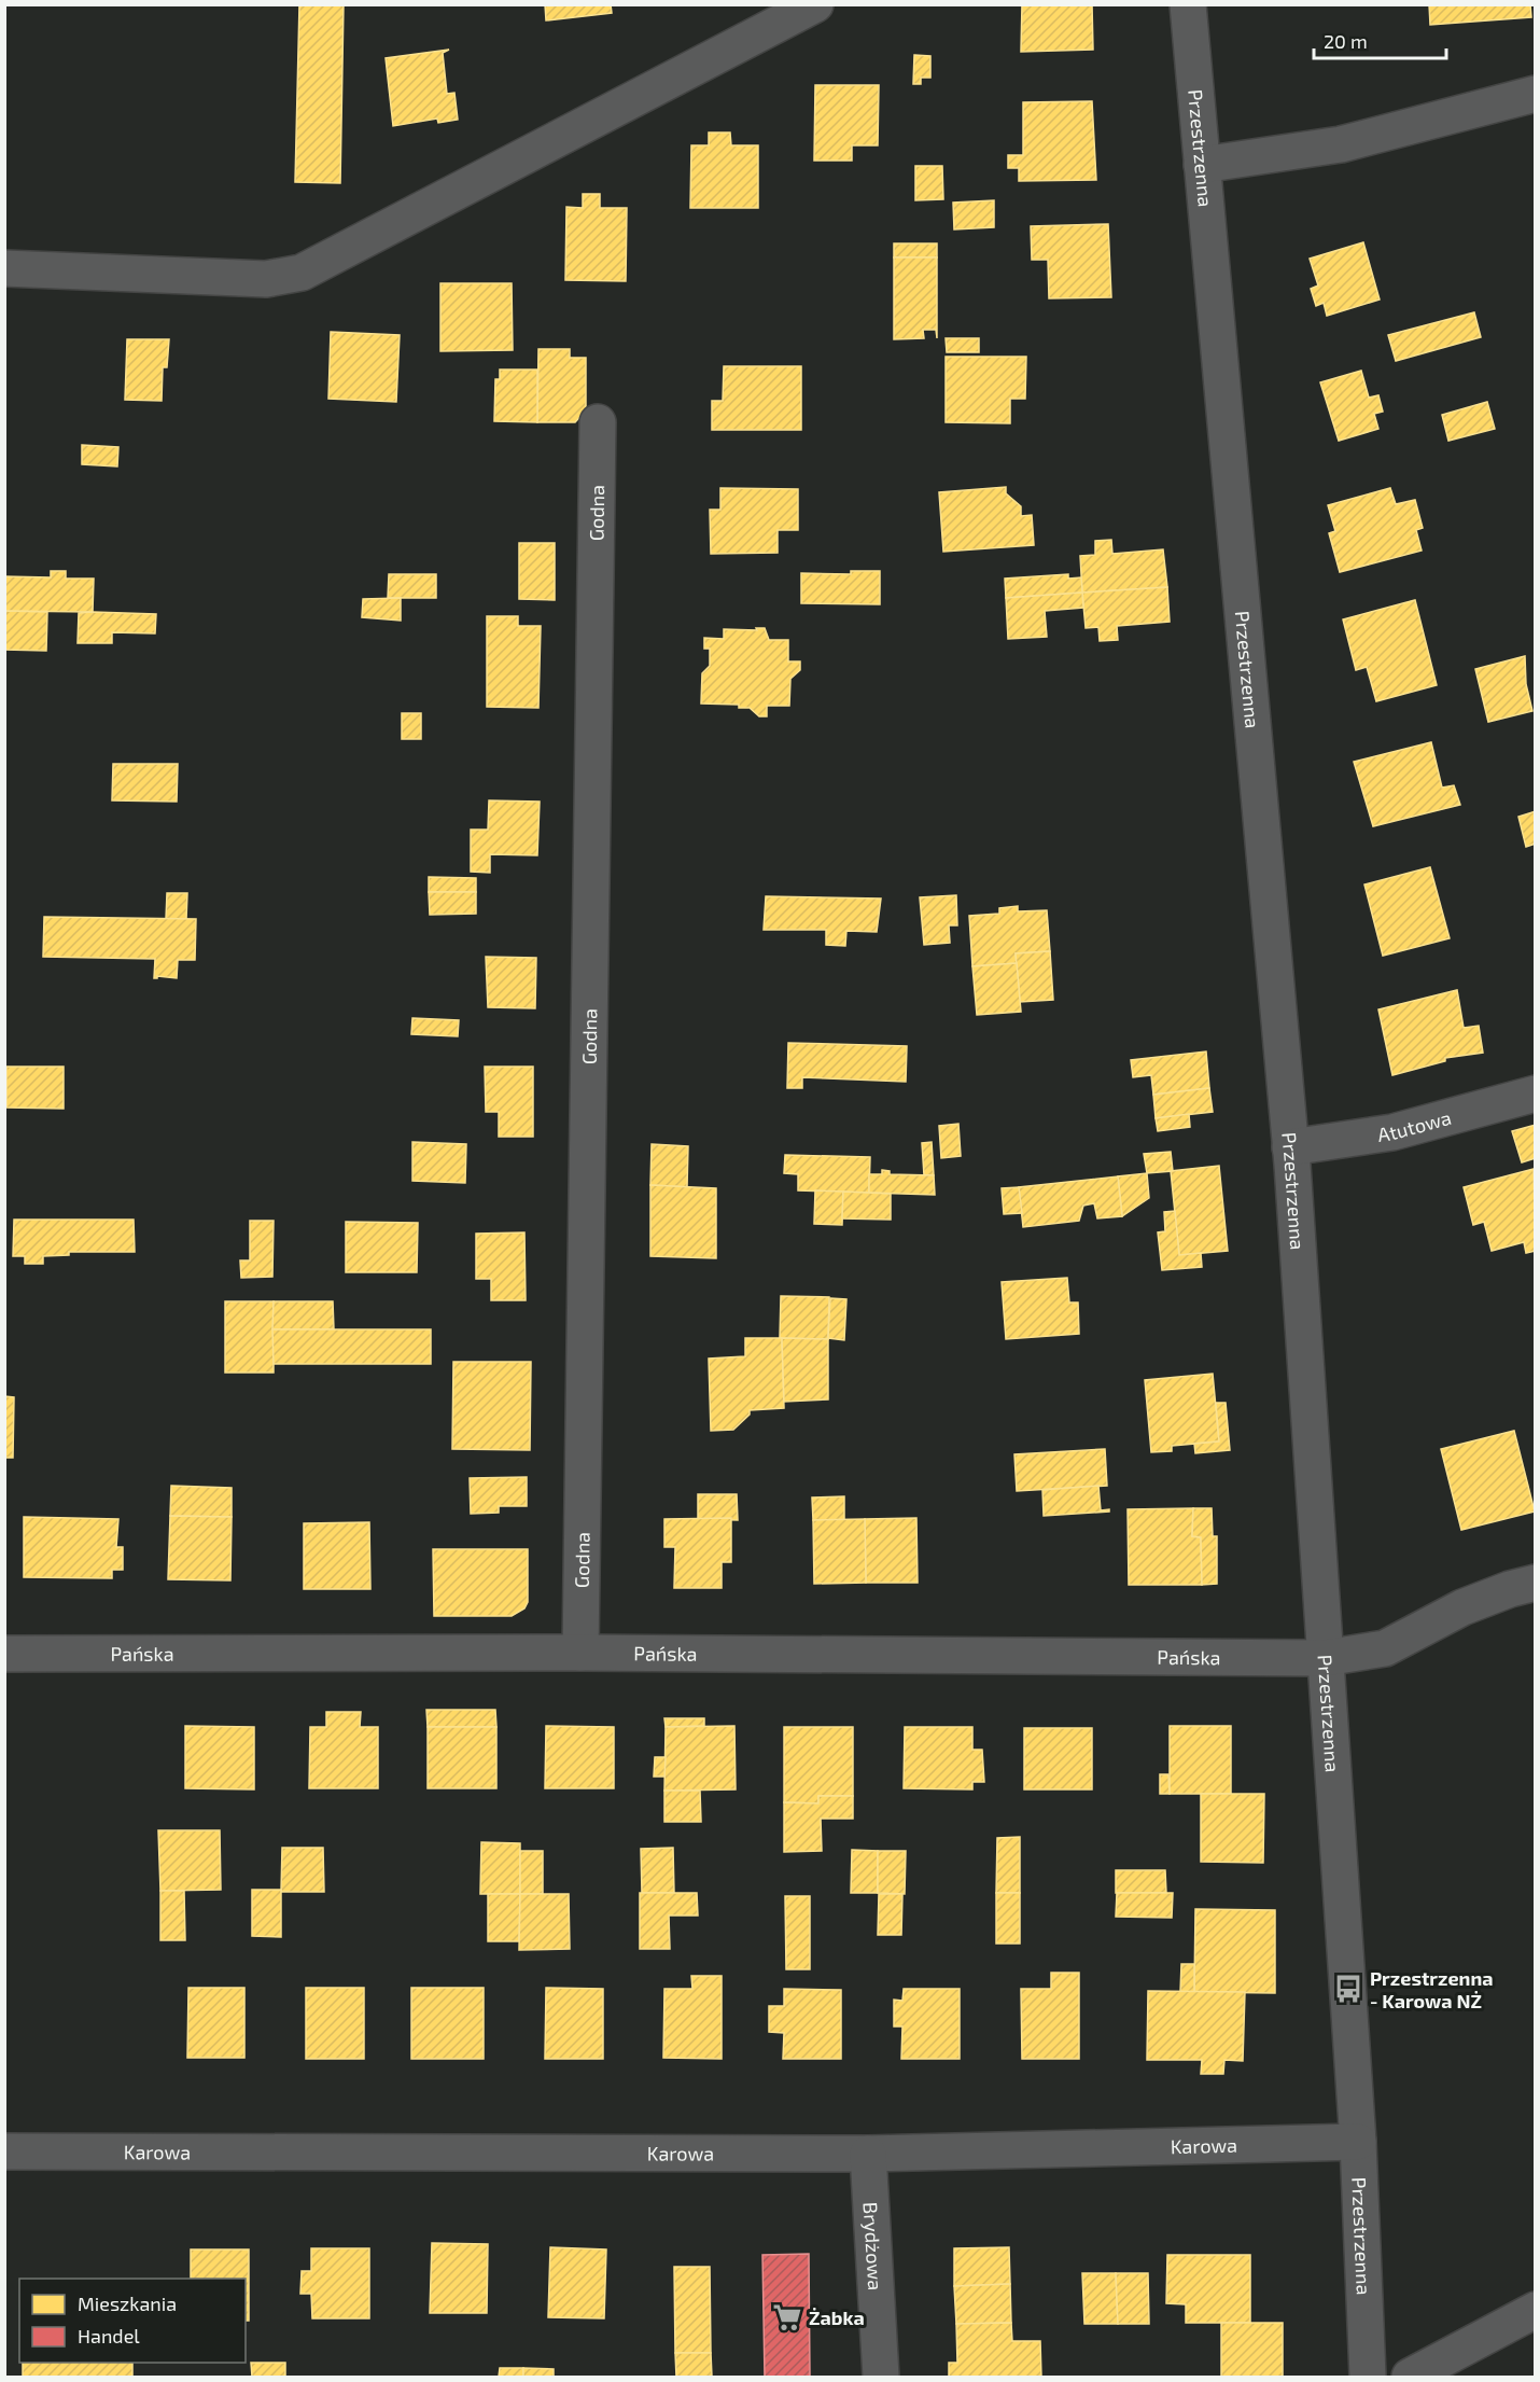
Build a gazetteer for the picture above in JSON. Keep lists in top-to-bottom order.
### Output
{
  "streets": {
    "street": [
      "Przestrzenna",
      "Godna",
      "Atutowa",
      "Pańska",
      "Karowa",
      "Brydżowa"
    ]
  },
  "crossings": [
    ["Przestrzenna", "Atutowa"],
    ["Przestrzenna", "Pańska"],
    ["Przestrzenna", "Karowa"],
    ["Godna", "Pańska"],
    ["Karowa", "Brydżowa"]
  ],
  "places": {
    "bus stop": ["Przestrzenna - Karowa NŻ"],
    "supermarket": ["Żabka"]
  },
  "legend": ["Mieszkania", "Handel"],
  "scale_bar": "20 m"
}
